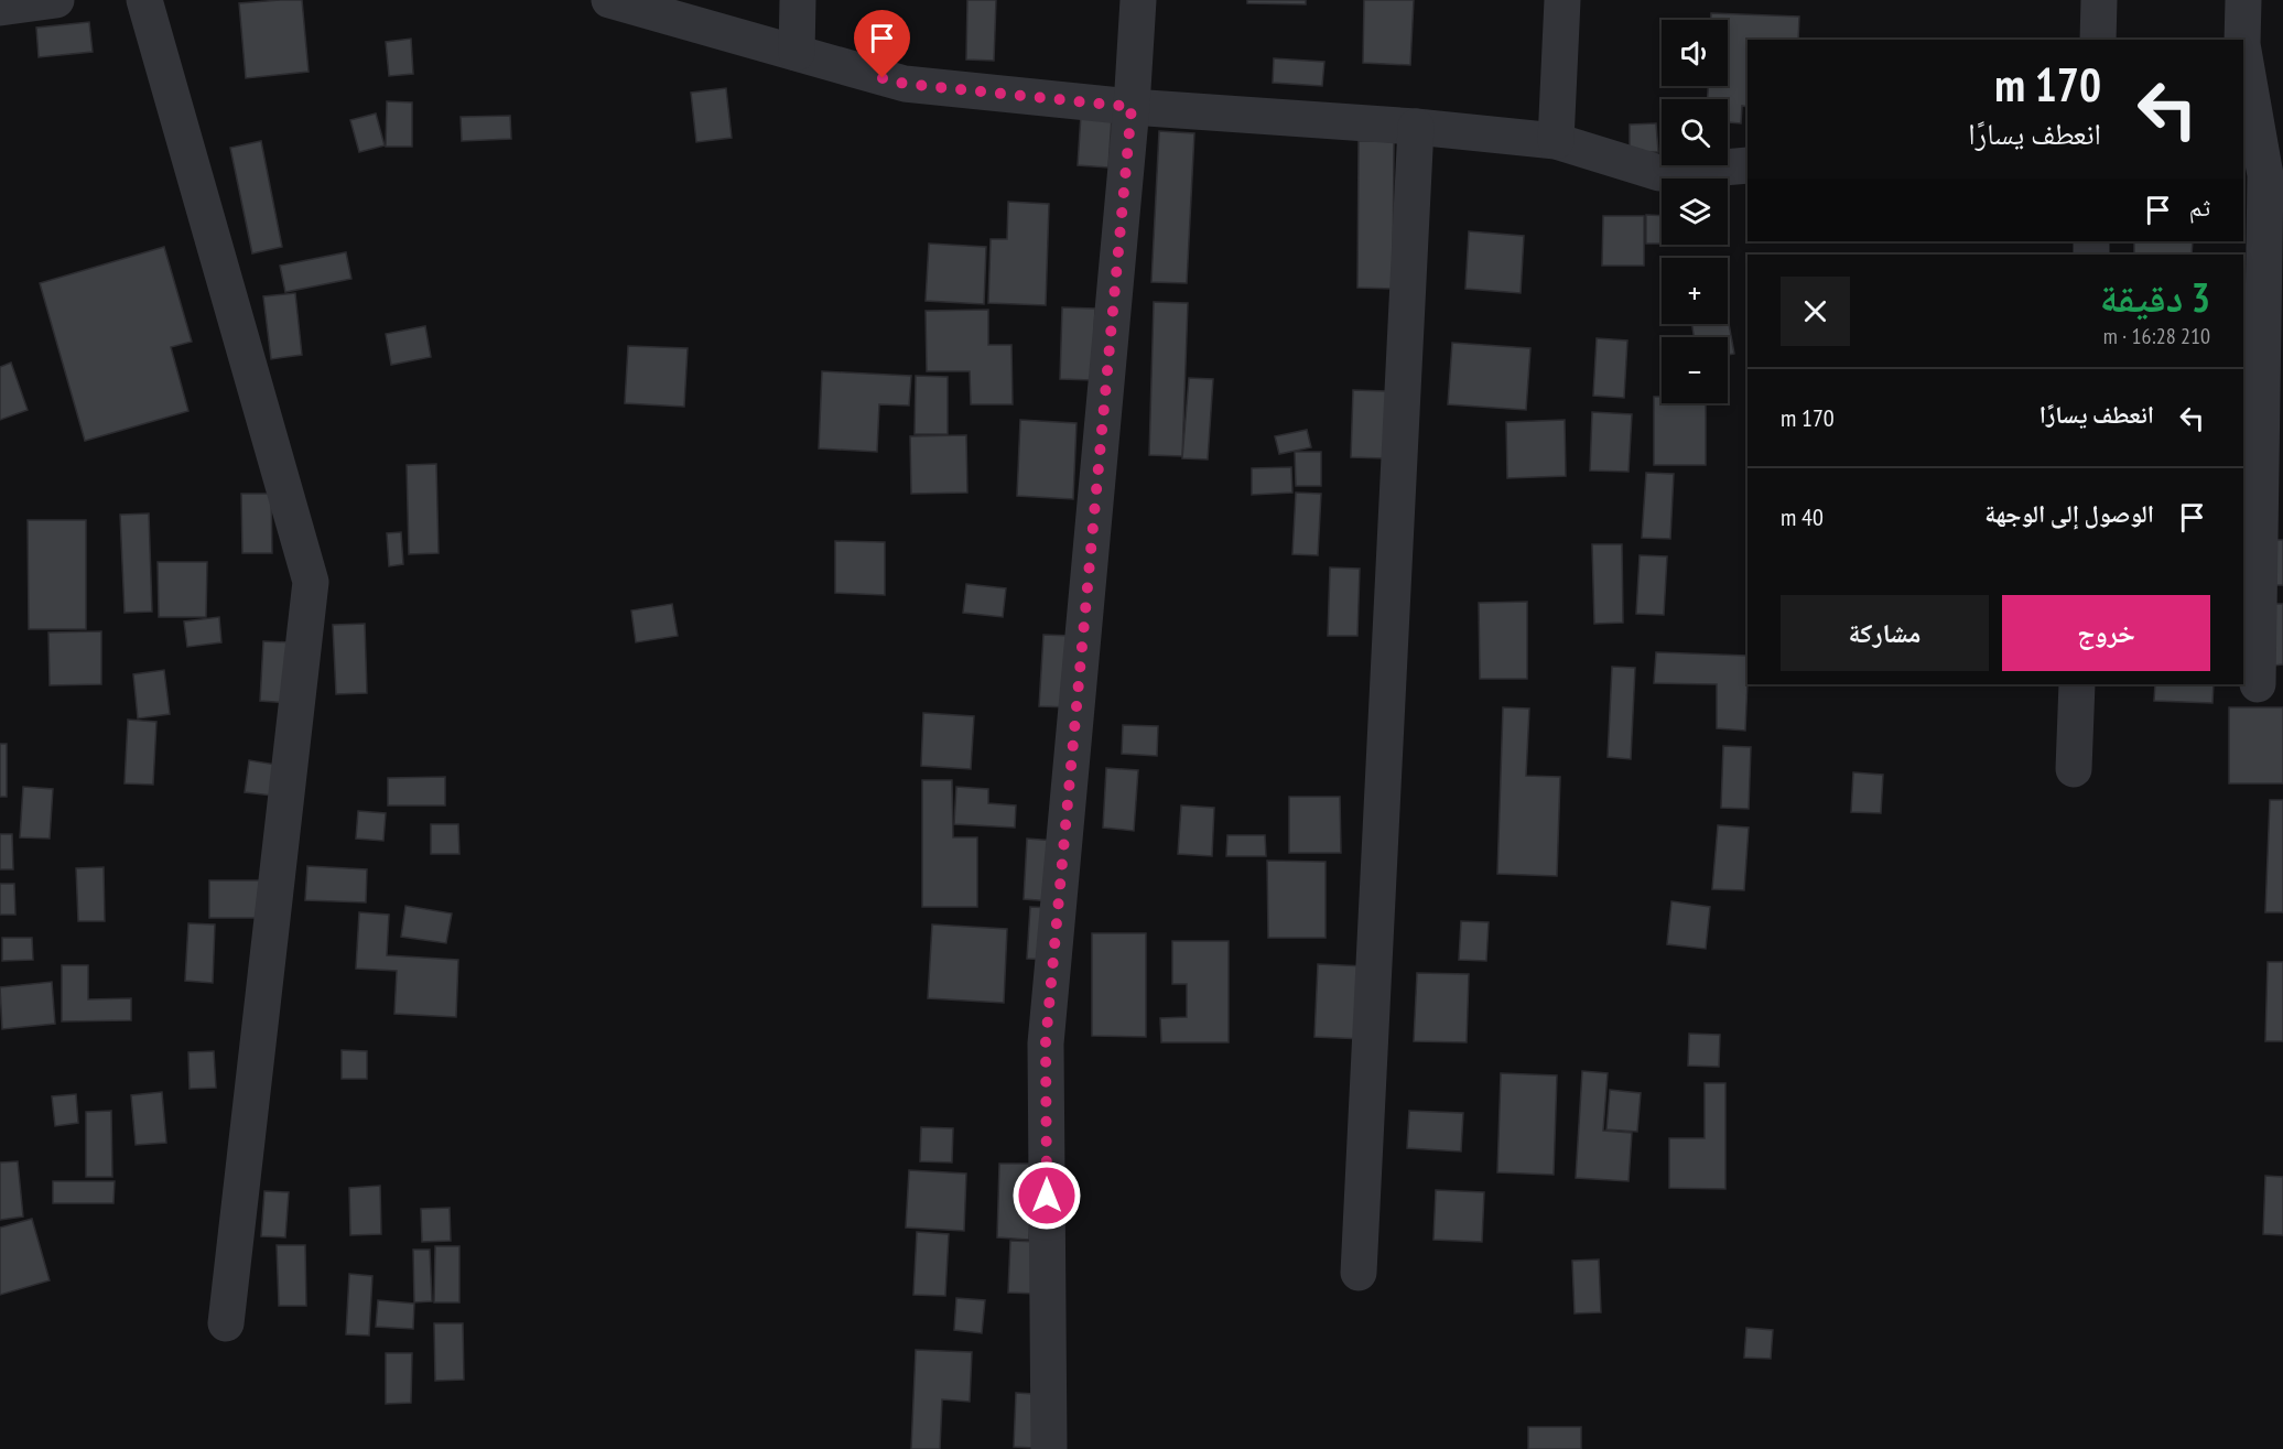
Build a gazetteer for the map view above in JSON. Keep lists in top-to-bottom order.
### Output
{
  "page": {
    "map_buttons": ["+", "−"],
    "turn": ["170 m", "انعطف يسارًا"],
    "then": "ثم",
    "heading": ["3 دقيقة", "210 m · 16:28"],
    "list": [
      {
        "name": "انعطف يسارًا",
        "value": "170 m"
      },
      {
        "name": "الوصول إلى الوجهة",
        "value": "40 m"
      }
    ],
    "buttons": ["خروج", "مشاركة"]
  }
}
